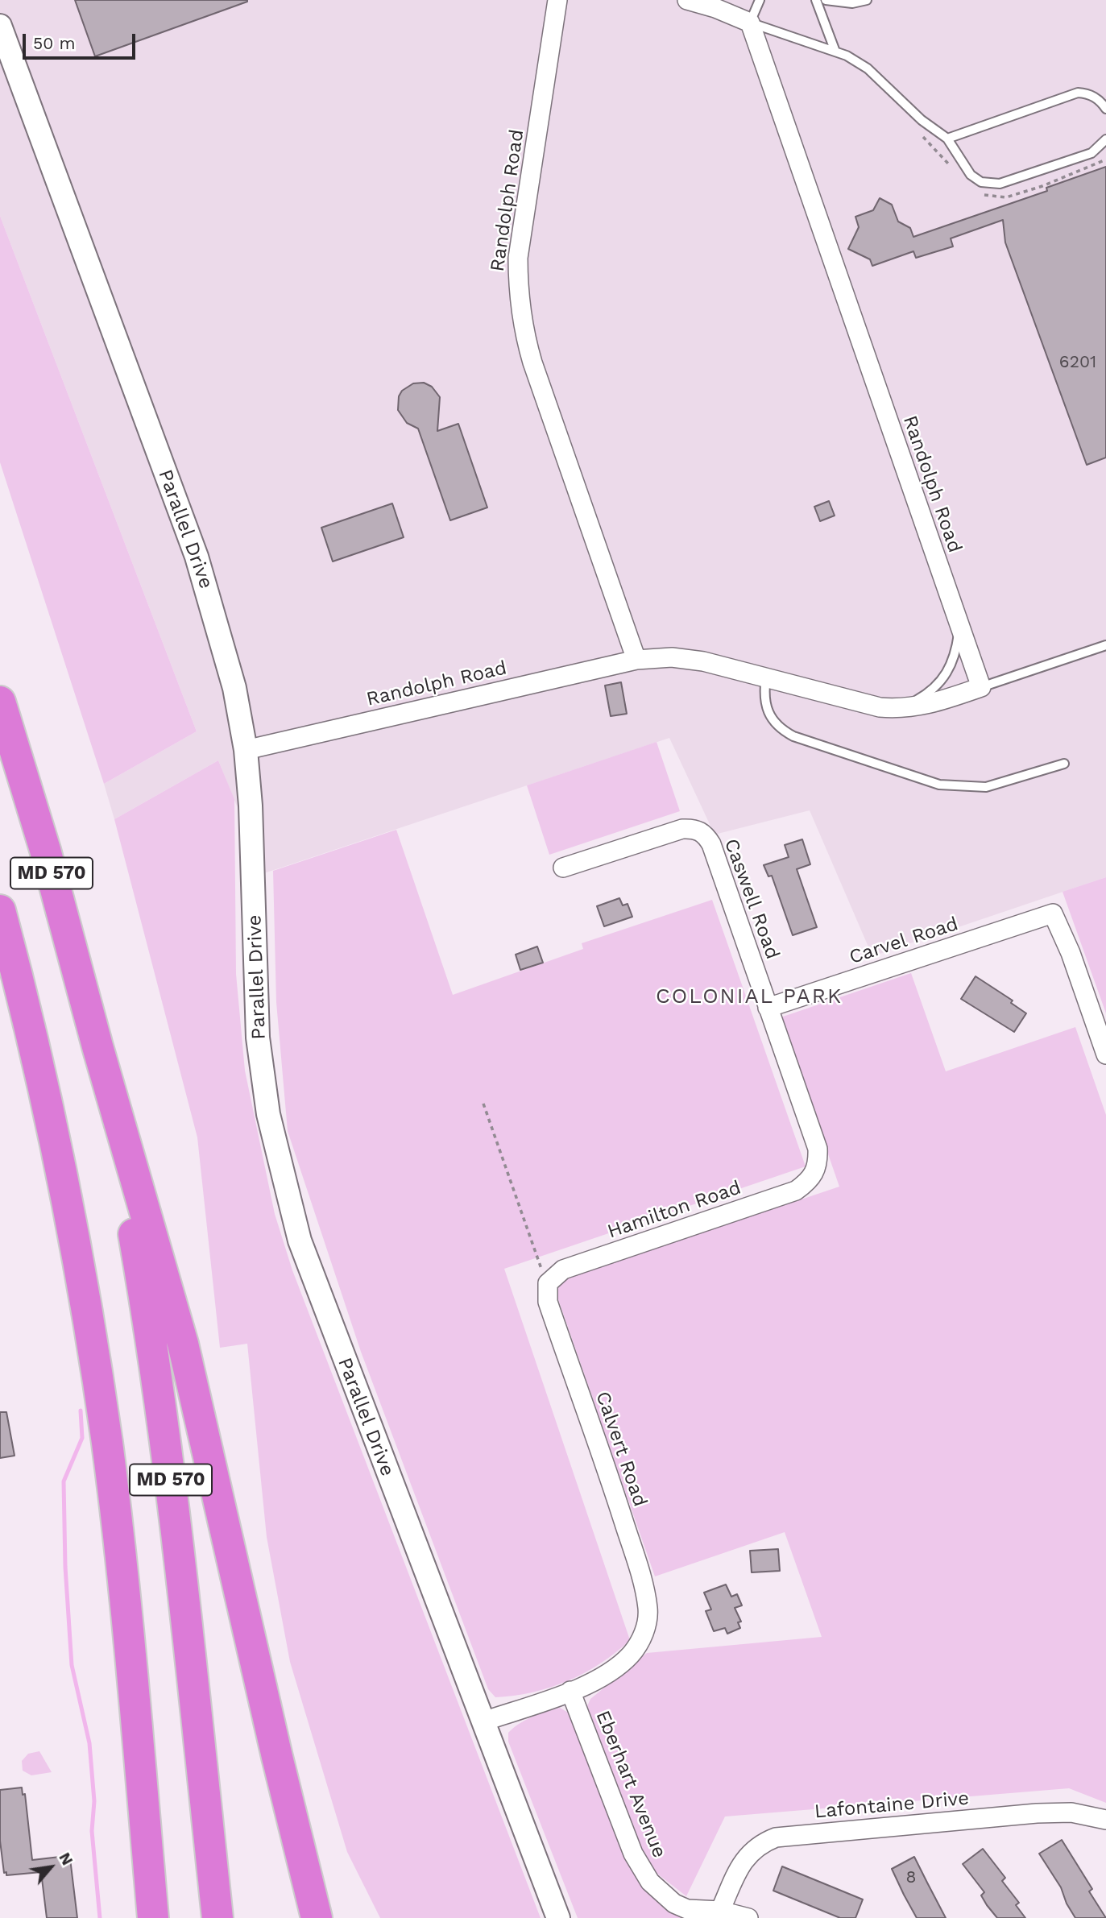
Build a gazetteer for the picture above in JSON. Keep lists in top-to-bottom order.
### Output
{
  "streets": {
    "highway": ["MD 570"],
    "street": [
      "Randolph Road",
      "Parallel Drive",
      "Caswell Road",
      "Carvel Road",
      "Hamilton Road",
      "Calvert Road",
      "Eberhart Avenue",
      "Lafontaine Drive"
    ]
  },
  "crossings": [
    ["Randolph Road", "Parallel Drive"],
    ["Parallel Drive", "Calvert Road"],
    ["Caswell Road", "Carvel Road"],
    ["Caswell Road", "Hamilton Road"],
    ["Hamilton Road", "Calvert Road"],
    ["Calvert Road", "Eberhart Avenue"],
    ["Eberhart Avenue", "Lafontaine Drive"]
  ],
  "districts": ["COLONIAL PARK"],
  "house_numbers": ["6201", "8"],
  "scale_bar": "50 m",
  "north": "top right"
}
